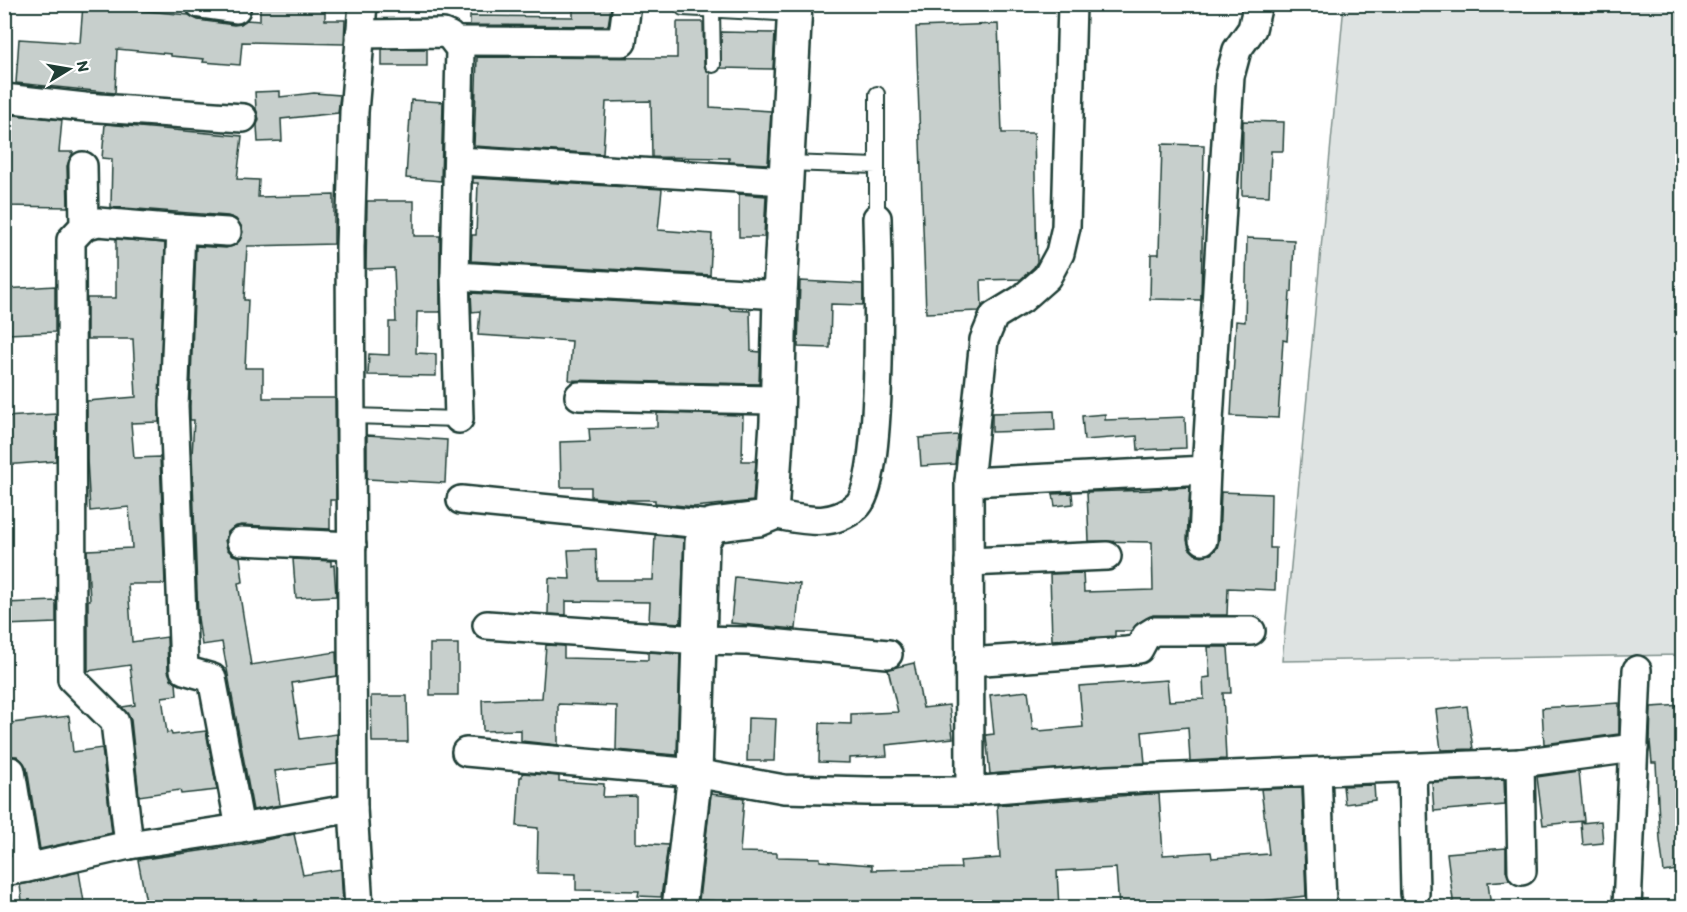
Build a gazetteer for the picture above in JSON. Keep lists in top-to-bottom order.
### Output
{
  "north": "right"
}
